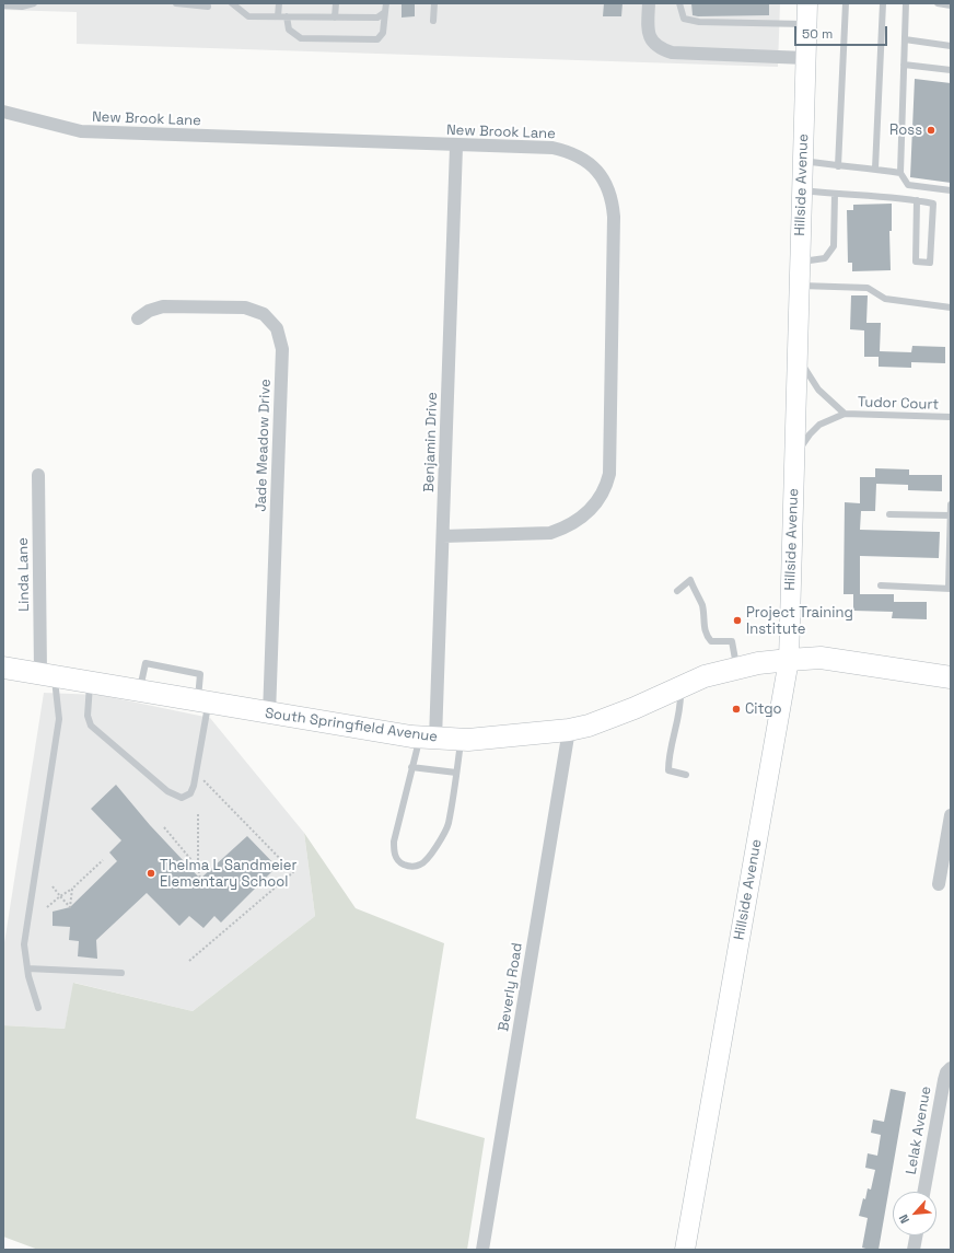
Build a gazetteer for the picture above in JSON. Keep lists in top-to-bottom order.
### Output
{
  "streets": {
    "main road": ["South Springfield Avenue"],
    "street": [
      "New Brook Lane",
      "Hillside Avenue",
      "Benjamin Drive",
      "Jade Meadow Drive",
      "Linda Lane",
      "Beverly Road",
      "Lelak Avenue"
    ],
    "lane": ["Tudor Court"]
  },
  "crossings": [
    ["New Brook Lane", "Benjamin Drive"],
    ["Hillside Avenue", "Tudor Court"],
    ["Hillside Avenue", "South Springfield Avenue"],
    ["Benjamin Drive", "South Springfield Avenue"],
    ["Jade Meadow Drive", "South Springfield Avenue"],
    ["Linda Lane", "South Springfield Avenue"],
    ["South Springfield Avenue", "Beverly Road"]
  ],
  "places": [
    "Ross",
    "Project Training Institute",
    "Citgo",
    "Thelma L Sandmeier Elementary School"
  ],
  "scale_bar": "50 m",
  "north": "bottom left"
}
